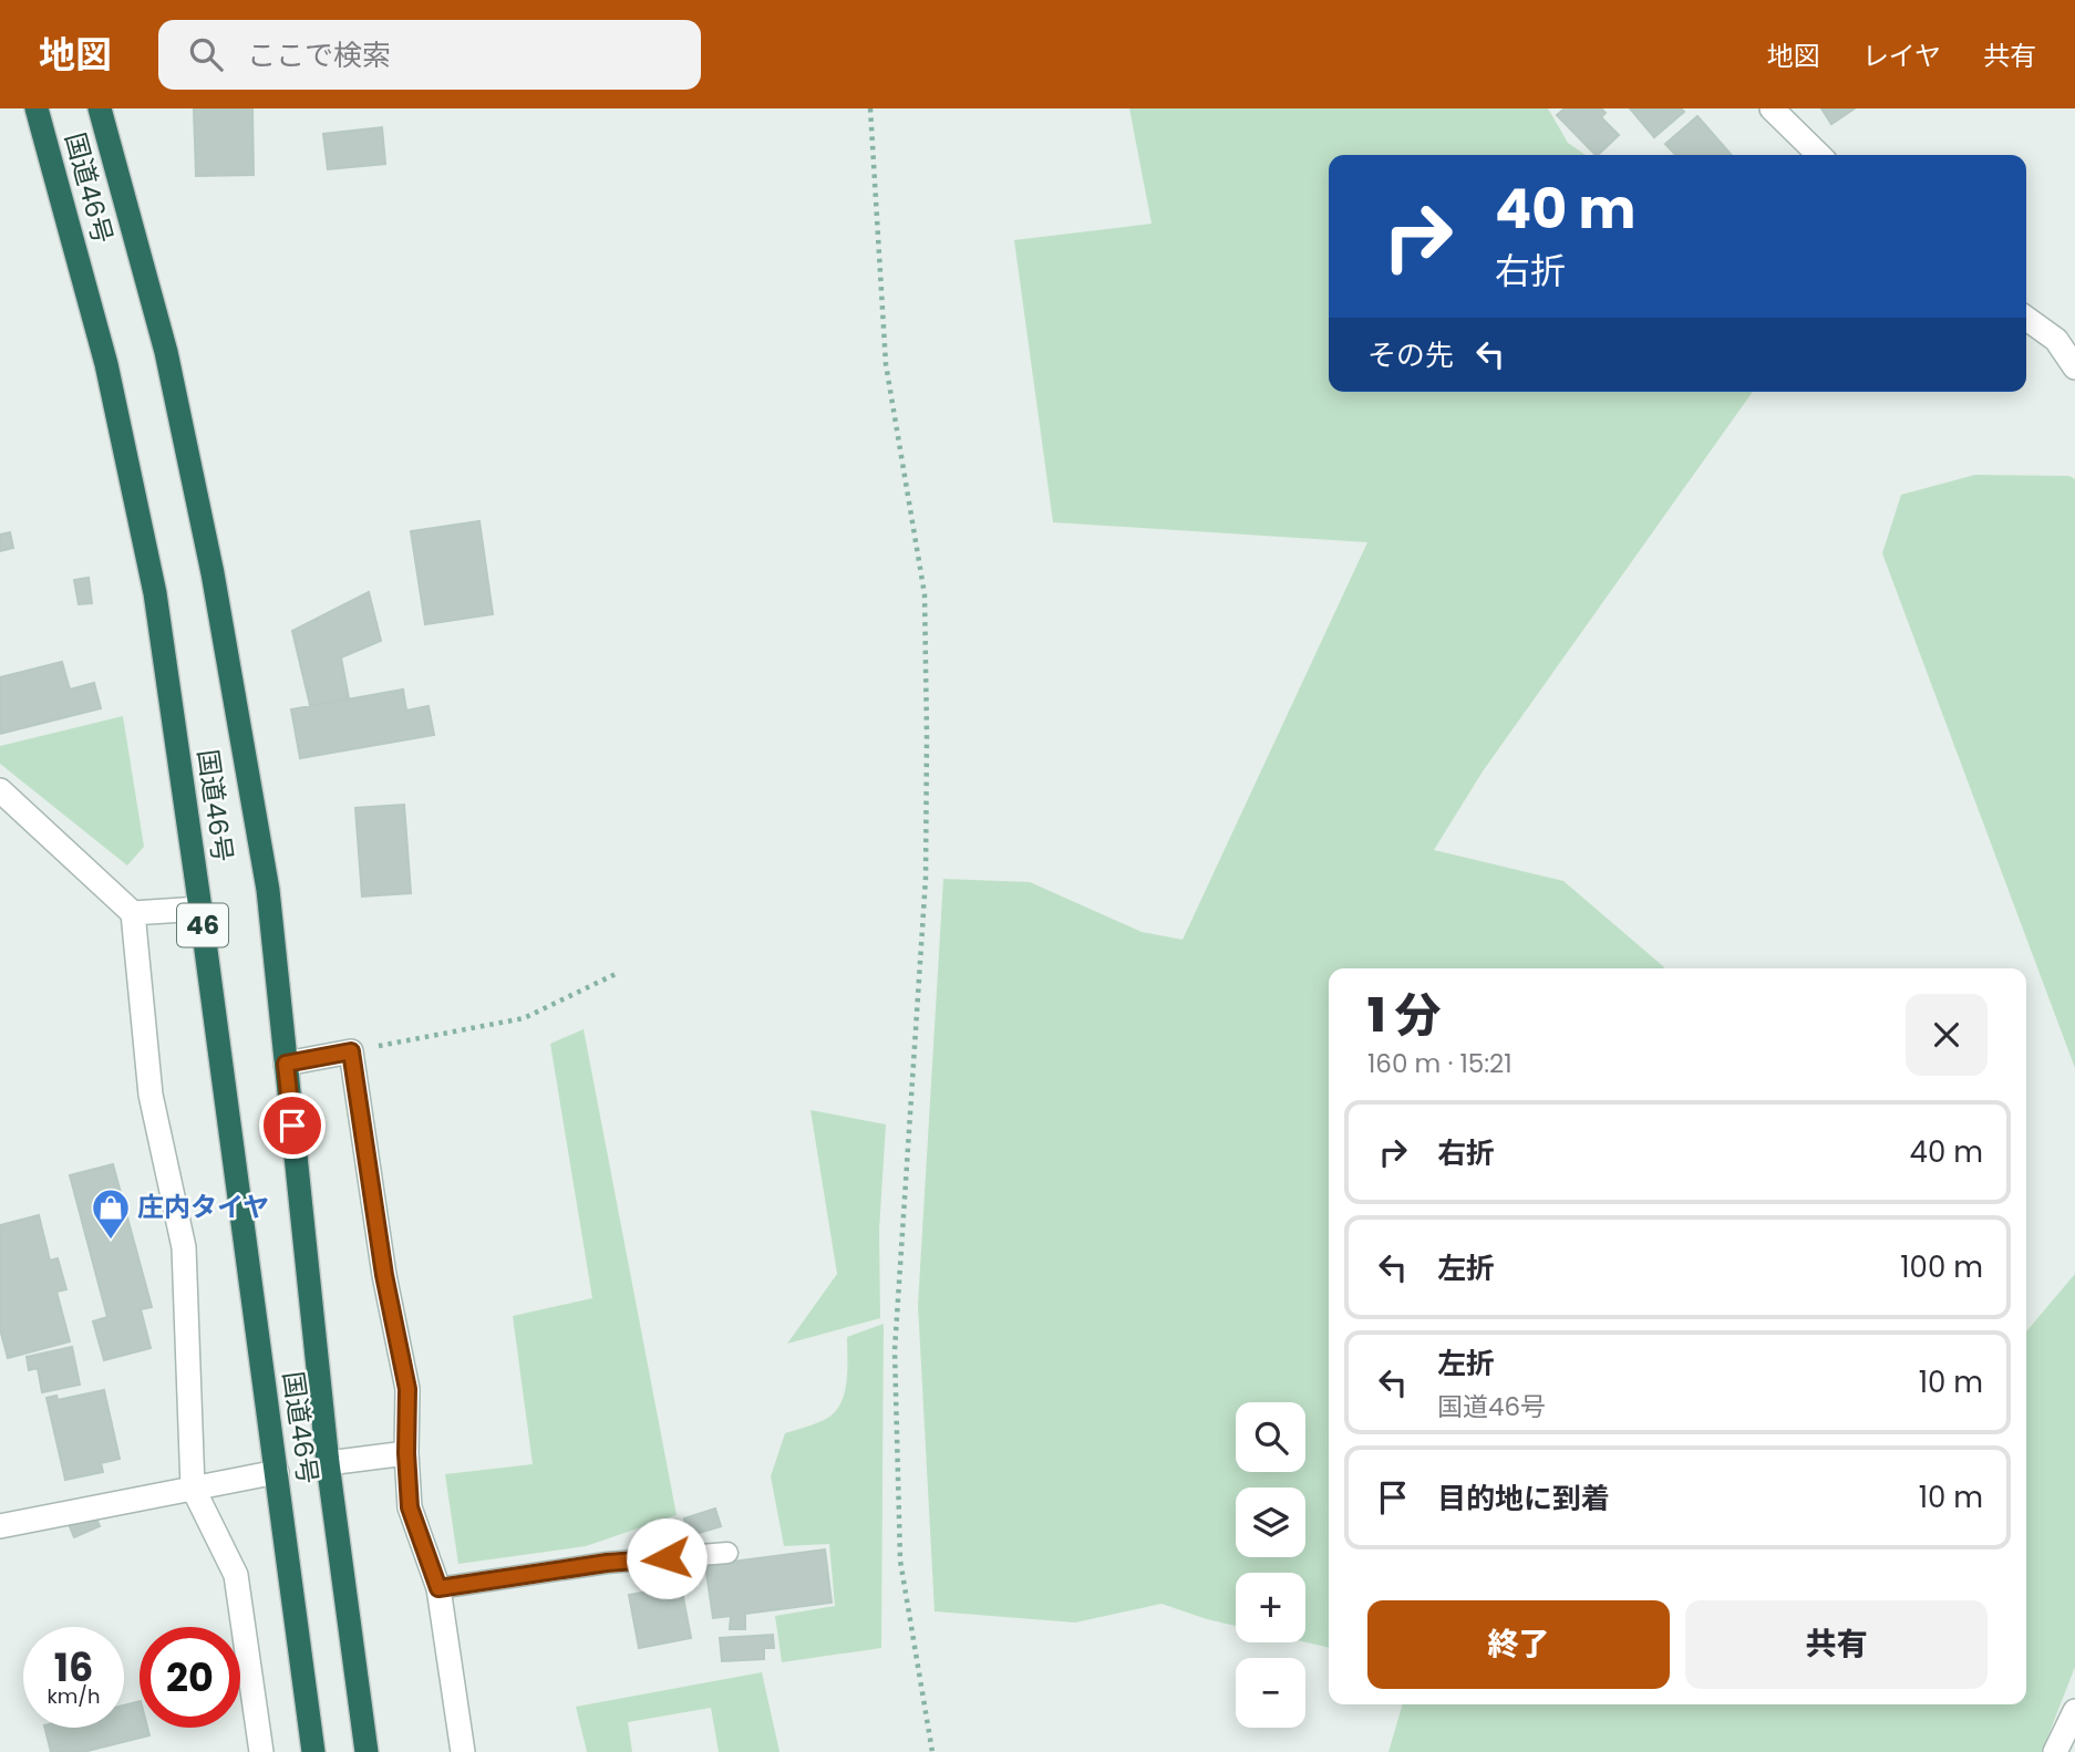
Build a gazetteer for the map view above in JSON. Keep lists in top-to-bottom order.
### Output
{
  "streets": {
    "highway": ["国道46号", "46"]
  },
  "places": {
    "shop": ["庄内タイヤ"]
  },
  "page": {
    "header": "地図",
    "search": "ここで検索",
    "nav": ["地図", "レイヤ", "共有"],
    "turn": ["40 m", "右折"],
    "then": "その先",
    "heading": ["1 分", "160 m · 15:21"],
    "list": [
      {
        "name": "右折",
        "value": "40 m"
      },
      {
        "name": "左折",
        "value": "100 m"
      },
      {
        "name": "左折",
        "note": "国道46号",
        "value": "10 m"
      },
      {
        "name": "目的地に到着",
        "value": "10 m"
      }
    ],
    "map_buttons": ["+", "−"],
    "buttons": ["終了", "共有"],
    "speed": "16 km/h",
    "limit": "20"
  }
}
